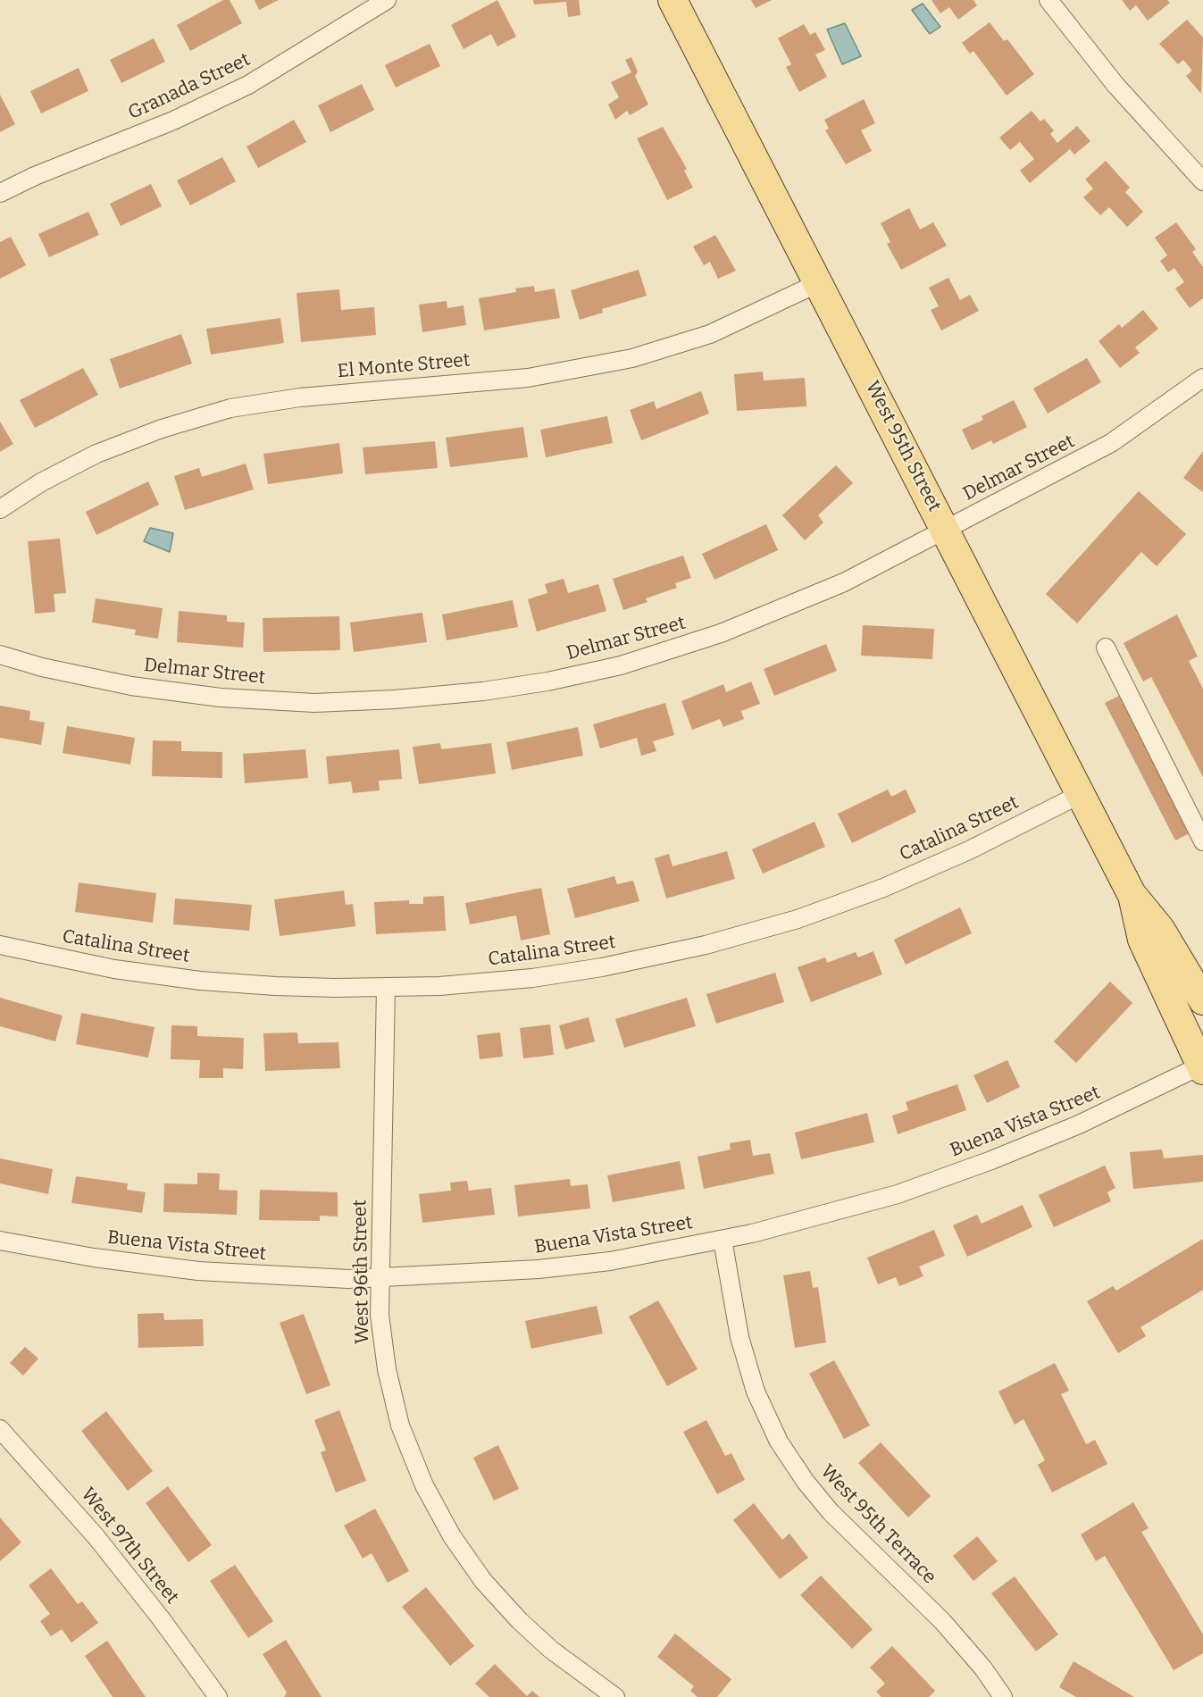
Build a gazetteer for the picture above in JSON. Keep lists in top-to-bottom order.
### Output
{
  "streets": {
    "main road": ["West 95th Street"],
    "street": [
      "Granada Street",
      "El Monte Street",
      "Delmar Street",
      "Catalina Street",
      "Buena Vista Street",
      "West 96th Street",
      "West 95th Terrace",
      "West 97th Street"
    ]
  },
  "crossings": [
    ["El Monte Street", "West 95th Street"],
    ["West 95th Street", "Delmar Street"],
    ["West 95th Street", "Catalina Street"],
    ["West 95th Street", "Buena Vista Street"],
    ["Catalina Street", "West 96th Street"],
    ["Buena Vista Street", "West 96th Street"],
    ["Buena Vista Street", "West 95th Terrace"]
  ]
}
